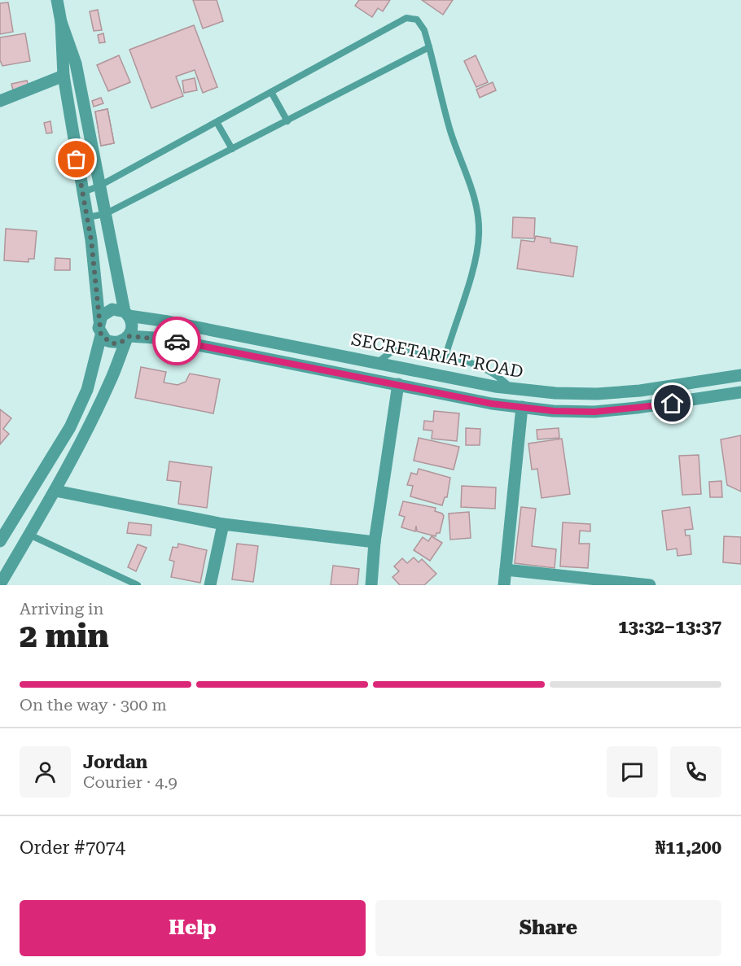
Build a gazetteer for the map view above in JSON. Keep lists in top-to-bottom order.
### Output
{
  "streets": {
    "street": ["SECRETARIAT ROAD"]
  },
  "page": {
    "heading": ["2 min", "Arriving in", "13:32–13:37"],
    "panel": [
      "Jordan",
      "Courier · 4.9",
      "Order #7074",
      "₦11,200"
    ],
    "bar": "On the way · 300 m",
    "buttons": ["Help", "Share"]
  }
}
